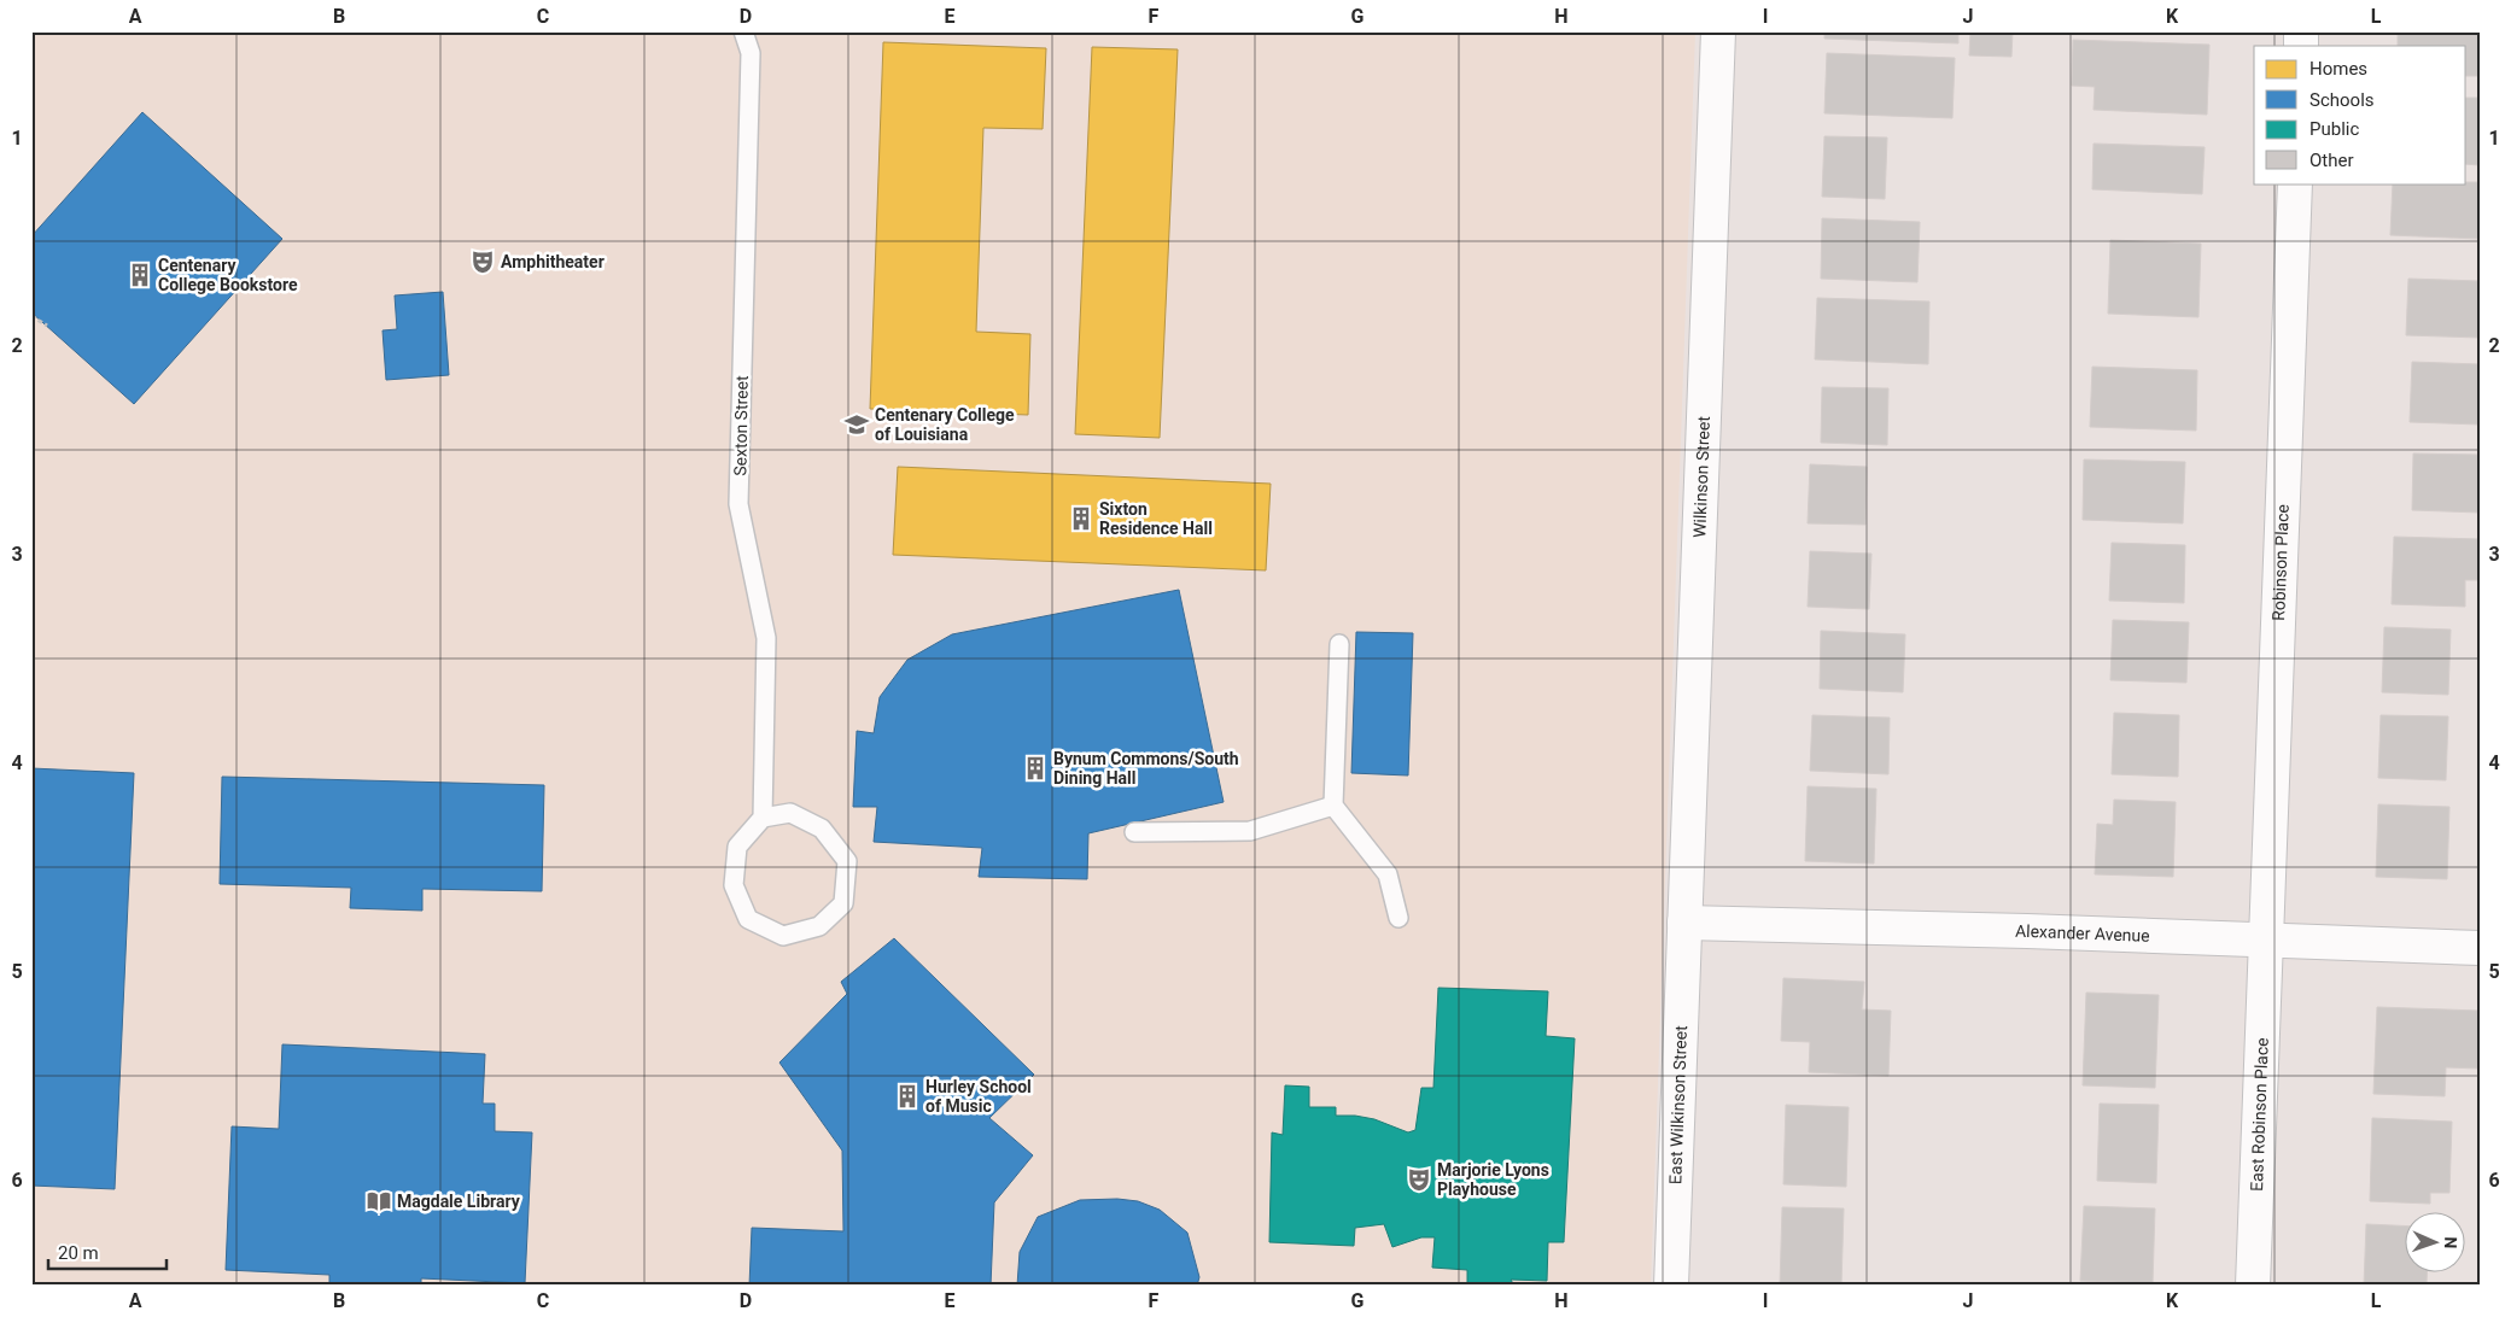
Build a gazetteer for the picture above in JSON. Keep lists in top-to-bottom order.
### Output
{
  "streets": {
    "street": [
      "Wilkinson Street",
      "Robinson Place",
      "Alexander Avenue",
      "East Wilkinson Street",
      "East Robinson Place"
    ],
    "lane": ["Sexton Street"]
  },
  "crossings": [
    ["Wilkinson Street", "Alexander Avenue"],
    ["Wilkinson Street", "East Wilkinson Street"],
    ["Robinson Place", "Alexander Avenue"],
    ["Robinson Place", "East Robinson Place"],
    ["Alexander Avenue", "East Wilkinson Street"],
    ["Alexander Avenue", "East Robinson Place"]
  ],
  "places": {
    "theatre": ["Amphitheater", "Marjorie Lyons Playhouse"],
    "building": [
      "Centenary College Bookstore",
      "Sixton Residence Hall",
      "Bynum Commons/South Dining Hall",
      "Hurley School of Music"
    ],
    "school or university": ["Centenary College of Louisiana"],
    "library": ["Magdale Library"]
  },
  "legend": [
    "Homes",
    "Schools",
    "Public",
    "Other"
  ],
  "scale_bar": "20 m",
  "north": "right",
  "grid": {
    "columns": [
      "A",
      "B",
      "C",
      "D",
      "E",
      "F",
      "G",
      "H",
      "I",
      "J",
      "K",
      "L"
    ],
    "rows": [
      "1",
      "2",
      "3",
      "4",
      "5",
      "6"
    ]
  }
}
